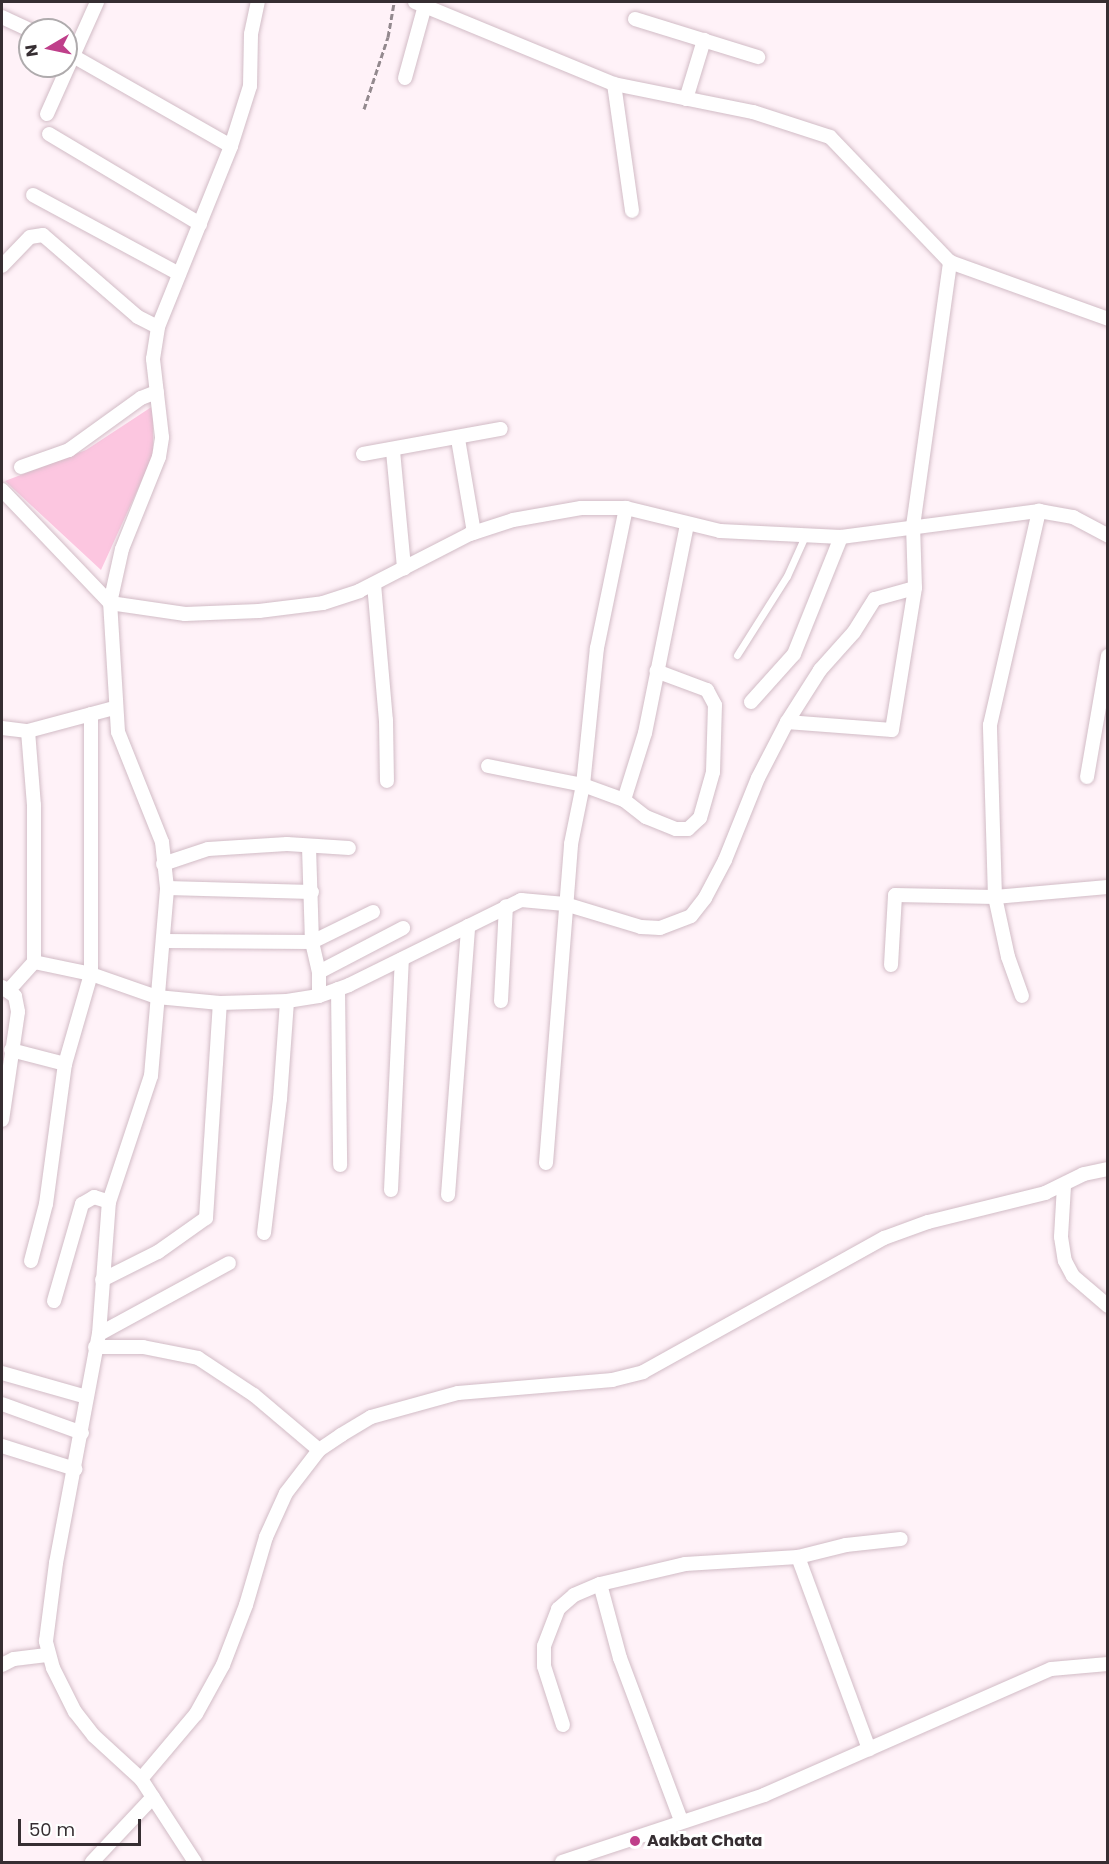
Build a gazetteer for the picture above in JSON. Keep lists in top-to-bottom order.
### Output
{
  "places": ["Aakbat Chata"],
  "scale_bar": "50 m",
  "north": "left"
}
